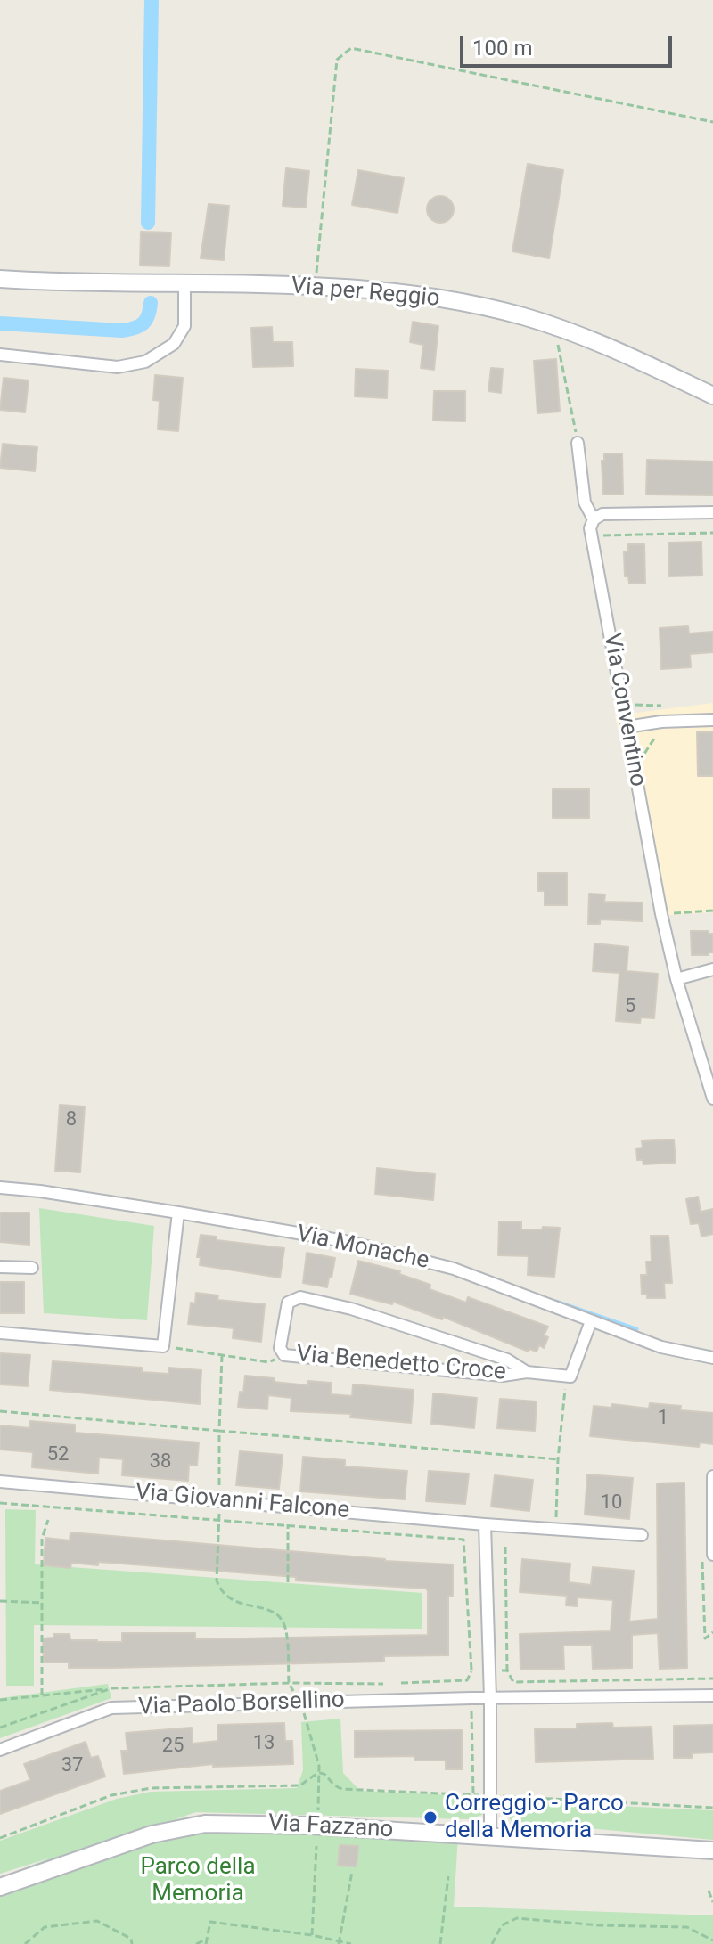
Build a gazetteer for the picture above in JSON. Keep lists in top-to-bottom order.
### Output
{
  "streets": {
    "main road": ["Via per Reggio", "Via Fazzano"],
    "street": [
      "Via Conventino",
      "Via Monache",
      "Via Benedetto Croce",
      "Via Giovanni Falcone",
      "Via Paolo Borsellino"
    ]
  },
  "parks": ["Parco della Memoria"],
  "places": ["Correggio - Parco della Memoria"],
  "house_numbers": [
    "5",
    "8",
    "1",
    "52",
    "38",
    "10",
    "13",
    "25",
    "37"
  ],
  "scale_bar": "100 m"
}
